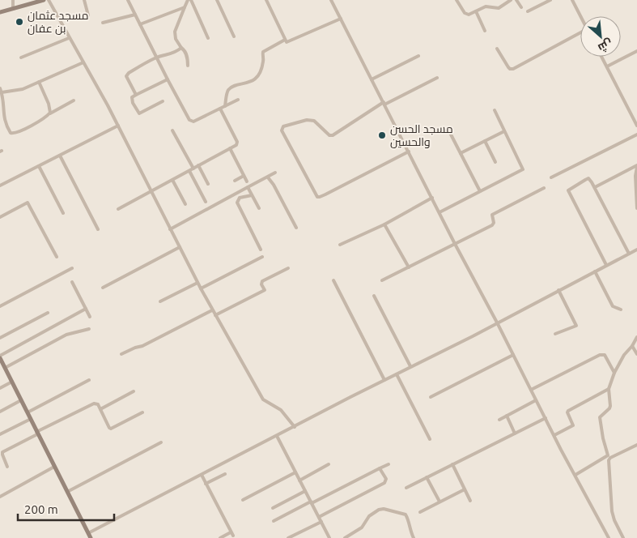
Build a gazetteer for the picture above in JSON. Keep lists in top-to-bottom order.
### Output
{
  "places": ["مسجد عثمان بن عفان", "مسجد الحسن والحسين"],
  "scale_bar": "200 m",
  "north": "bottom right"
}
